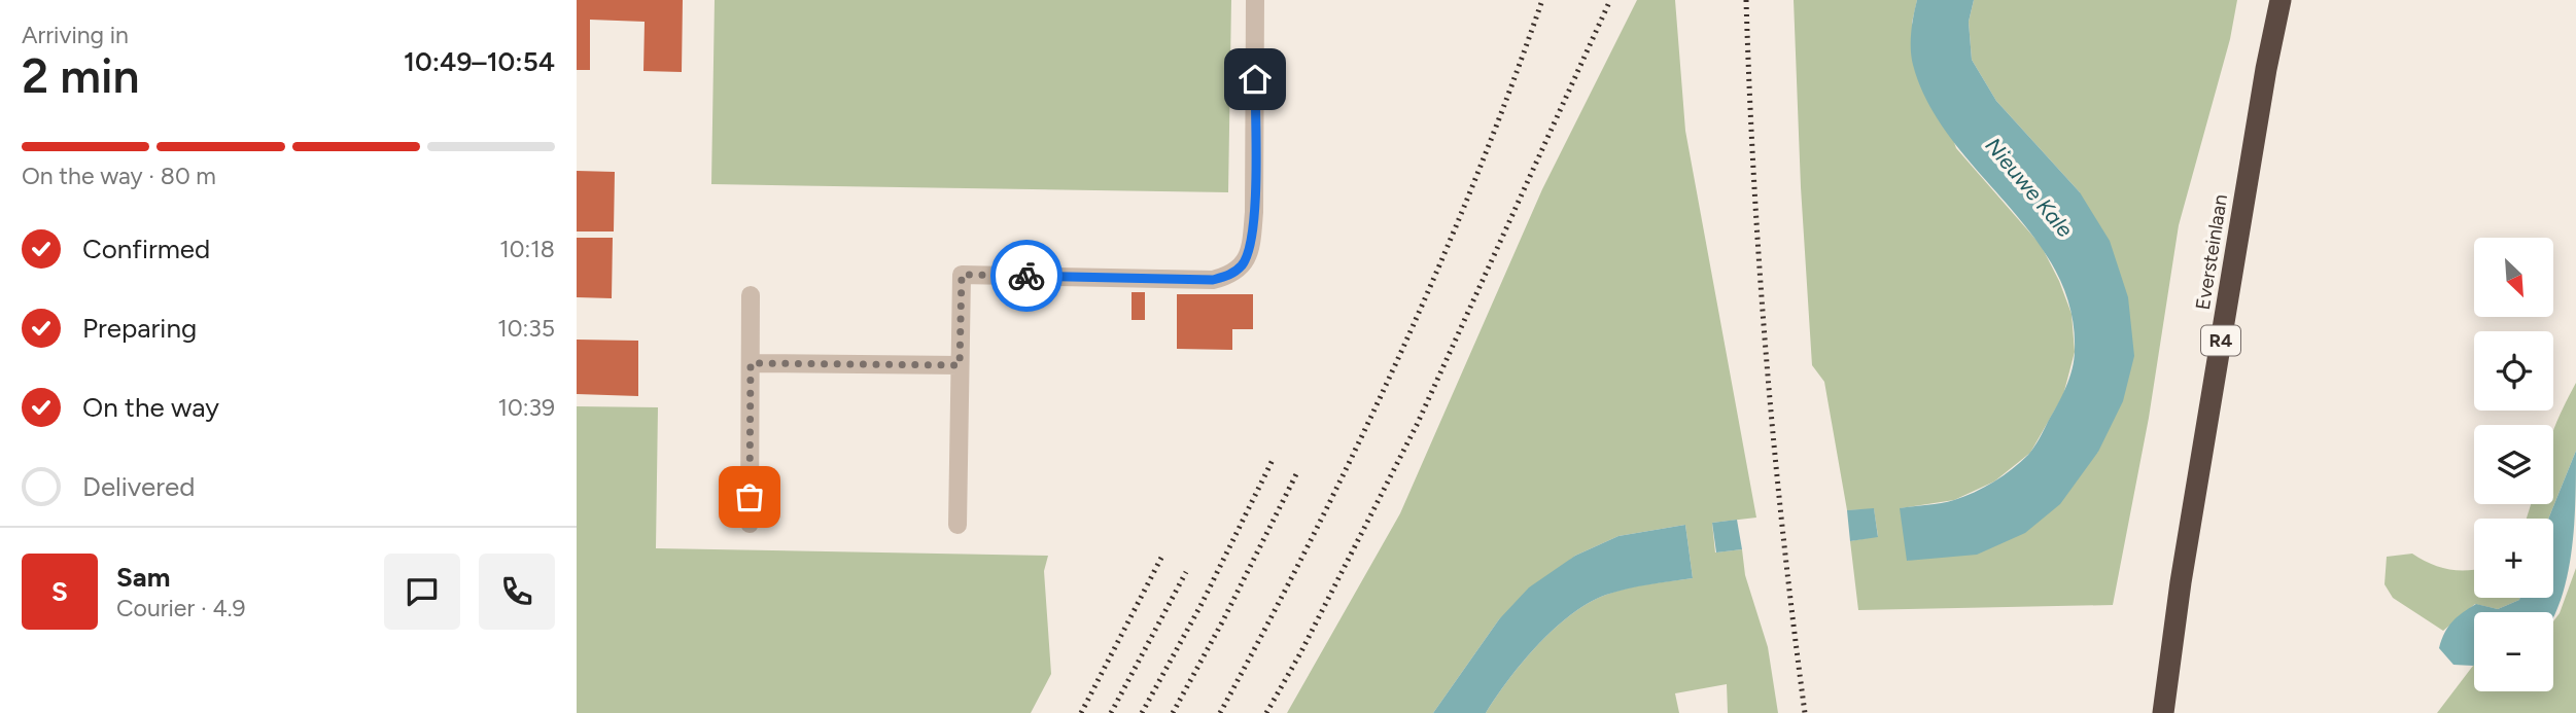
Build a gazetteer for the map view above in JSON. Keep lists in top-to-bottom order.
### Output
{
  "streets": {
    "highway": ["Eversteinlaan", "R4"]
  },
  "crossings": [
    ["Eversteinlaan", "R4"]
  ],
  "water": ["Nieuwe Kale"],
  "north": "bottom right",
  "page": {
    "heading": ["2 min", "Arriving in", "10:49–10:54"],
    "panel": ["Sam", "Courier · 4.9"],
    "bar": "On the way · 80 m",
    "list": [
      ["Confirmed", "10:18"],
      ["Preparing", "10:35"],
      ["On the way", "10:39"],
      "Delivered"
    ],
    "map_buttons": ["+", "−"],
    "round": "S"
  }
}
